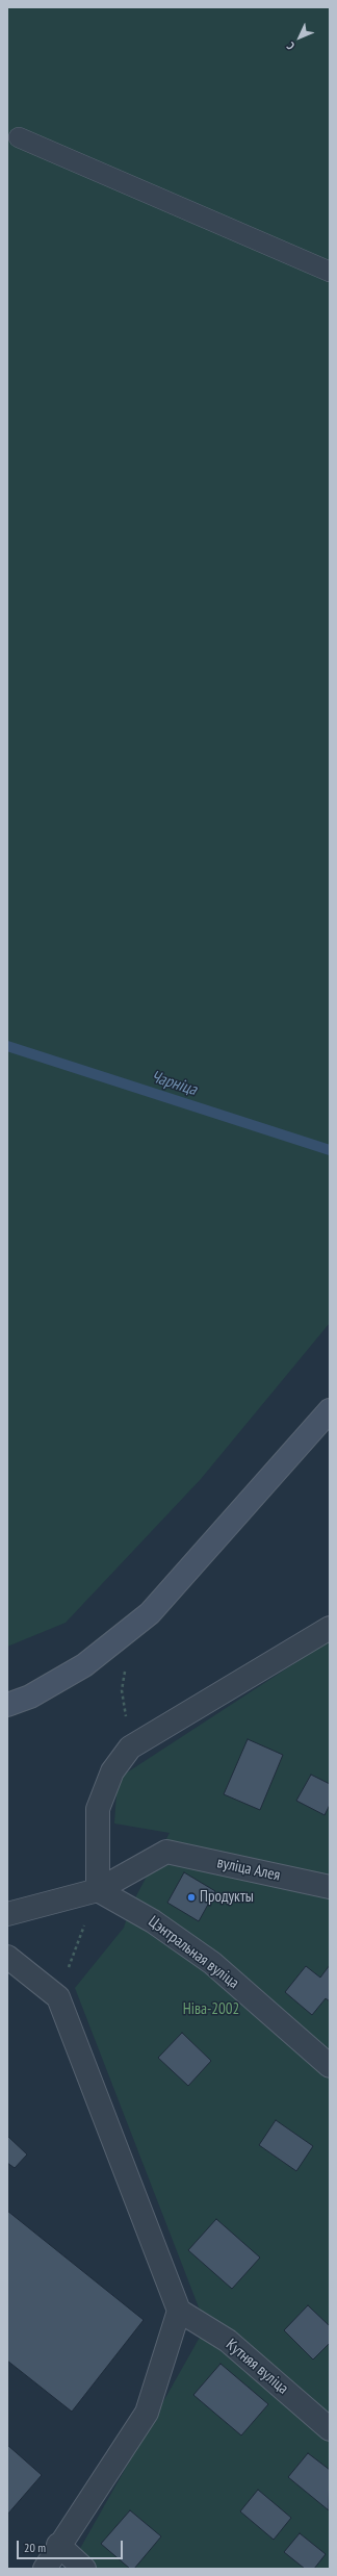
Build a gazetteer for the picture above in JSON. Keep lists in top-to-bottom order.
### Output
{
  "streets": {
    "street": ["вуліца Алея", "Цэнтральная вуліца", "Кутняя вуліца"]
  },
  "crossings": [
    ["вуліца Алея", "Цэнтральная вуліца"]
  ],
  "water": ["Чарніца"],
  "parks": ["Ніва-2002"],
  "places": ["Продукты"],
  "scale_bar": "20 m",
  "north": "bottom left"
}
